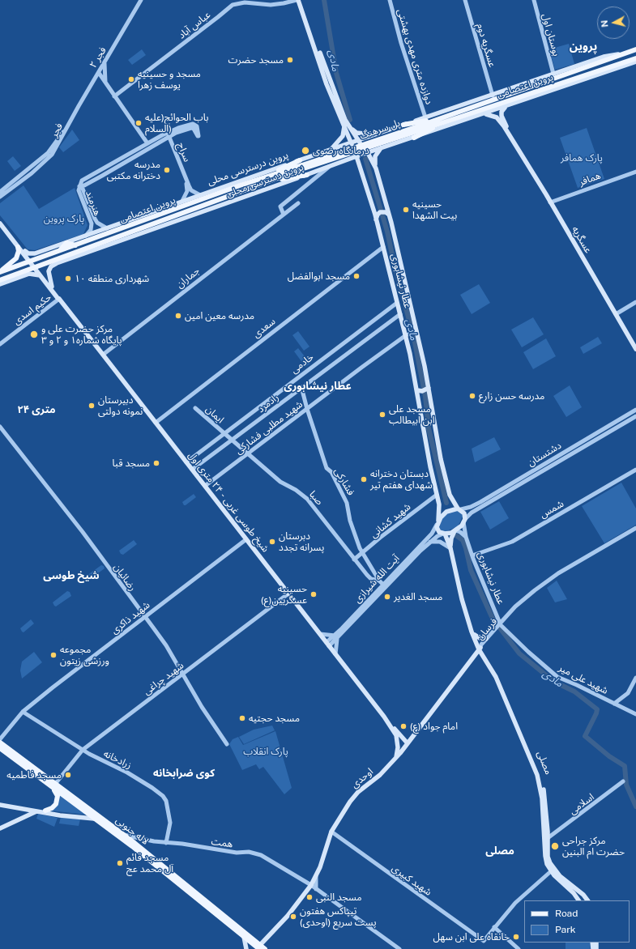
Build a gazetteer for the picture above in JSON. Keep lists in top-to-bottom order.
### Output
{
  "streets": {
    "main road": [
      "پروین اعتصامی",
      "پل سرهنگ",
      "پروین درسترسی محلی",
      "پروین دسترسی محلی",
      "عسگریه",
      "عطار نیشابوری",
      "شیخ طوسی غربی - ۲۴ متری اول",
      "مصلی",
      "اوحدی",
      "لاله جنوبی"
    ],
    "street": [
      "عباس آباد",
      "بوستان اول",
      "عسگریه دوم",
      "دوازده متری مهدی بهشتی",
      "فجر ۲",
      "فجر",
      "سراج",
      "همافر",
      "هنرمند",
      "جماران",
      "حکیم اسدی",
      "سعدی",
      "خادمی",
      "رادمرد",
      "ایمان",
      "شهید مطلبی فشارکی",
      "دشتستان",
      "فشارکی",
      "صبا",
      "شمس",
      "شهید کشانی",
      "رضائیان",
      "آیت الله شیرازی",
      "شهید ذاکری",
      "فرسان",
      "شهید چراغی",
      "شهید علی میر",
      "زرادخانه",
      "اسلامی",
      "همت",
      "شهید کبیری"
    ]
  },
  "crossings": [
    ["عباس آباد", "عطار نیشابوری"],
    ["بوستان اول", "پروین درسترسی محلی"],
    ["عسگریه دوم", "پروین درسترسی محلی"],
    ["دوازده متری مهدی بهشتی", "پروین درسترسی محلی"],
    ["فجر ۲", "فجر"],
    ["پروین اعتصامی", "پل سرهنگ"],
    ["پروین اعتصامی", "پروین درسترسی محلی"],
    ["پروین اعتصامی", "شیخ طوسی غربی - ۲۴ متری اول"],
    ["پل سرهنگ", "پروین درسترسی محلی"],
    ["سراج", "پروین درسترسی محلی"],
    ["پروین درسترسی محلی", "هنرمند"],
    ["پروین درسترسی محلی", "عطار نیشابوری"],
    ["همافر", "عسگریه"],
    ["پروین دسترسی محلی", "عطار نیشابوری"],
    ["پروین دسترسی محلی", "شیخ طوسی غربی - ۲۴ متری اول"],
    ["جماران", "شیخ طوسی غربی - ۲۴ متری اول"],
    ["عطار نیشابوری", "سعدی"],
    ["عطار نیشابوری", "خادمی"],
    ["عطار نیشابوری", "رادمرد"],
    ["عطار نیشابوری", "شهید مطلبی فشارکی"],
    ["عطار نیشابوری", "دشتستان"],
    ["عطار نیشابوری", "شمس"],
    ["عطار نیشابوری", "شهید کشانی"],
    ["عطار نیشابوری", "آیت الله شیرازی"],
    ["عطار نیشابوری", "فرسان"],
    ["عطار نیشابوری", "شهید علی میر"],
    ["حکیم اسدی", "شیخ طوسی غربی - ۲۴ متری اول"],
    ["سعدی", "شیخ طوسی غربی - ۲۴ متری اول"],
    ["خادمی", "ایمان"],
    ["خادمی", "صبا"],
    ["خادمی", "شیخ طوسی غربی - ۲۴ متری اول"],
    ["رادمرد", "فشارکی"],
    ["رادمرد", "صبا"],
    ["رادمرد", "شیخ طوسی غربی - ۲۴ متری اول"],
    ["ایمان", "صبا"],
    ["شهید مطلبی فشارکی", "فشارکی"],
    ["شهید مطلبی فشارکی", "صبا"],
    ["شهید مطلبی فشارکی", "شیخ طوسی غربی - ۲۴ متری اول"],
    ["دشتستان", "آیت الله شیرازی"],
    ["فشارکی", "صبا"],
    ["فشارکی", "شهید کشانی"],
    ["صبا", "شهید کشانی"],
    ["صبا", "آیت الله شیرازی"],
    ["شیخ طوسی غربی - ۲۴ متری اول", "آیت الله شیرازی"],
    ["شیخ طوسی غربی - ۲۴ متری اول", "شهید ذاکری"],
    ["شیخ طوسی غربی - ۲۴ متری اول", "شهید چراغی"],
    ["شیخ طوسی غربی - ۲۴ متری اول", "اوحدی"],
    ["رضائیان", "شهید ذاکری"],
    ["رضائیان", "شهید چراغی"],
    ["شهید ذاکری", "زرادخانه"],
    ["فرسان", "شهید علی میر"],
    ["فرسان", "مصلی"],
    ["فرسان", "اوحدی"],
    ["شهید چراغی", "زرادخانه"],
    ["شهید چراغی", "لاله جنوبی"],
    ["زرادخانه", "همت"],
    ["مصلی", "اوحدی"],
    ["مصلی", "اسلامی"],
    ["اوحدی", "لاله جنوبی"],
    ["اوحدی", "همت"],
    ["اوحدی", "شهید کبیری"],
    ["لاله جنوبی", "همت"]
  ],
  "districts": [
    "پروین",
    "عطار نیشابوری",
    "۲۴ متری",
    "شیخ طوسی",
    "کوی ضرابخانه",
    "مصلی"
  ],
  "water": ["مادی"],
  "parks": ["پارک همافر", "پارک پروین", "پارک انقلاب"],
  "places": [
    "مسجد حضرت",
    "مسجد و حسینیه یوسف زهرا",
    "باب الحوائج(علیه السلام)",
    "درمانگاه رضوی",
    "مدرسه دخترانه مکتبی",
    "حسینیه بیت الشهدا",
    "مسجد ابوالفضل",
    "شهرداری منطقه ۱۰",
    "مدرسه معین امین",
    "مرکز حضرت علی و پایگاه شماره۱ و ۲ و ۳",
    "مدرسه حسن زارع",
    "دبیرستان نمونه دولتی",
    "مسجد علی ابن ابیطالب",
    "مسجد قبا",
    "دبستان دخترانه شهدای هفتم تیر",
    "دبرستان پسرانه تجدد",
    "حسینیه عسگریین(ع)",
    "مسجد الغدیر",
    "مجموعه ورزشی زیتون",
    "مسجد حجتیه",
    "امام جواد (ع)",
    "مسجد فاطمیه",
    "مرکز جراحی حضرت ام البنین",
    "مسجد قائم آل محمد عج",
    "مسجد النبی",
    "تیپاکس هفتون (اوحدی) پست سریع",
    "خانقاه علی ابن سهل"
  ],
  "legend": ["Road", "Park"],
  "north": "left"
}
